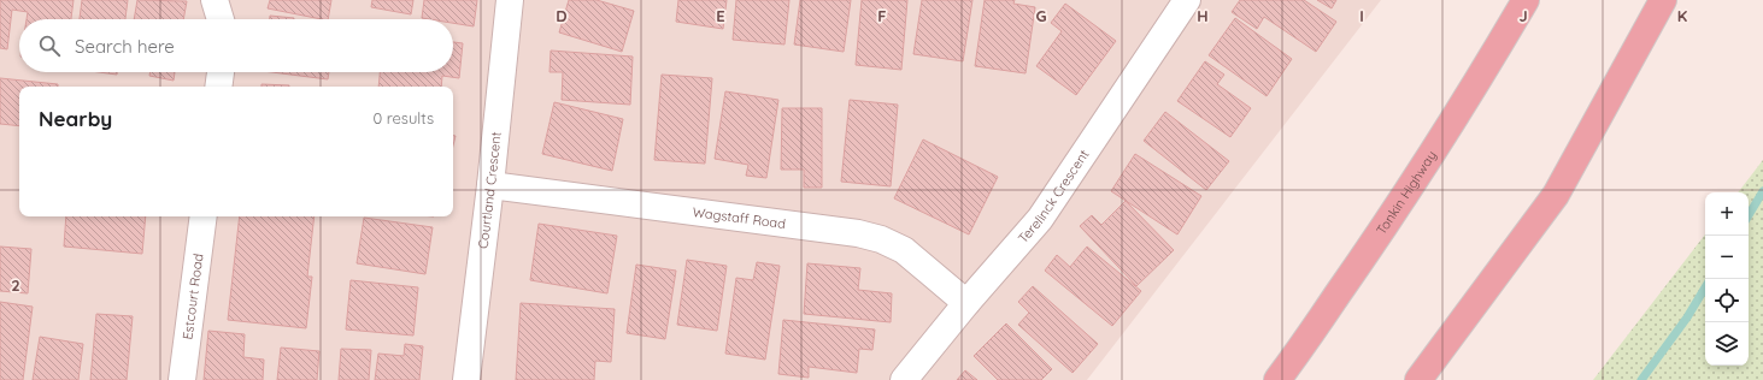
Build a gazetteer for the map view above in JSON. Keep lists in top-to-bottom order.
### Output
{
  "streets": {
    "highway": ["Tonkin Highway"],
    "street": [
      "Courtland Crescent",
      "Terelinck Crescent",
      "Wagstaff Road",
      "Estcourt Road"
    ]
  },
  "crossings": [
    ["Courtland Crescent", "Wagstaff Road"],
    ["Terelinck Crescent", "Wagstaff Road"]
  ],
  "page": {
    "search": "Search here",
    "heading": ["Nearby", "0 results"],
    "map_buttons": ["+", "−"]
  },
  "grid": {
    "columns": [
      "D",
      "E",
      "F",
      "G",
      "H",
      "I",
      "J",
      "K"
    ],
    "rows": ["2"]
  }
}
